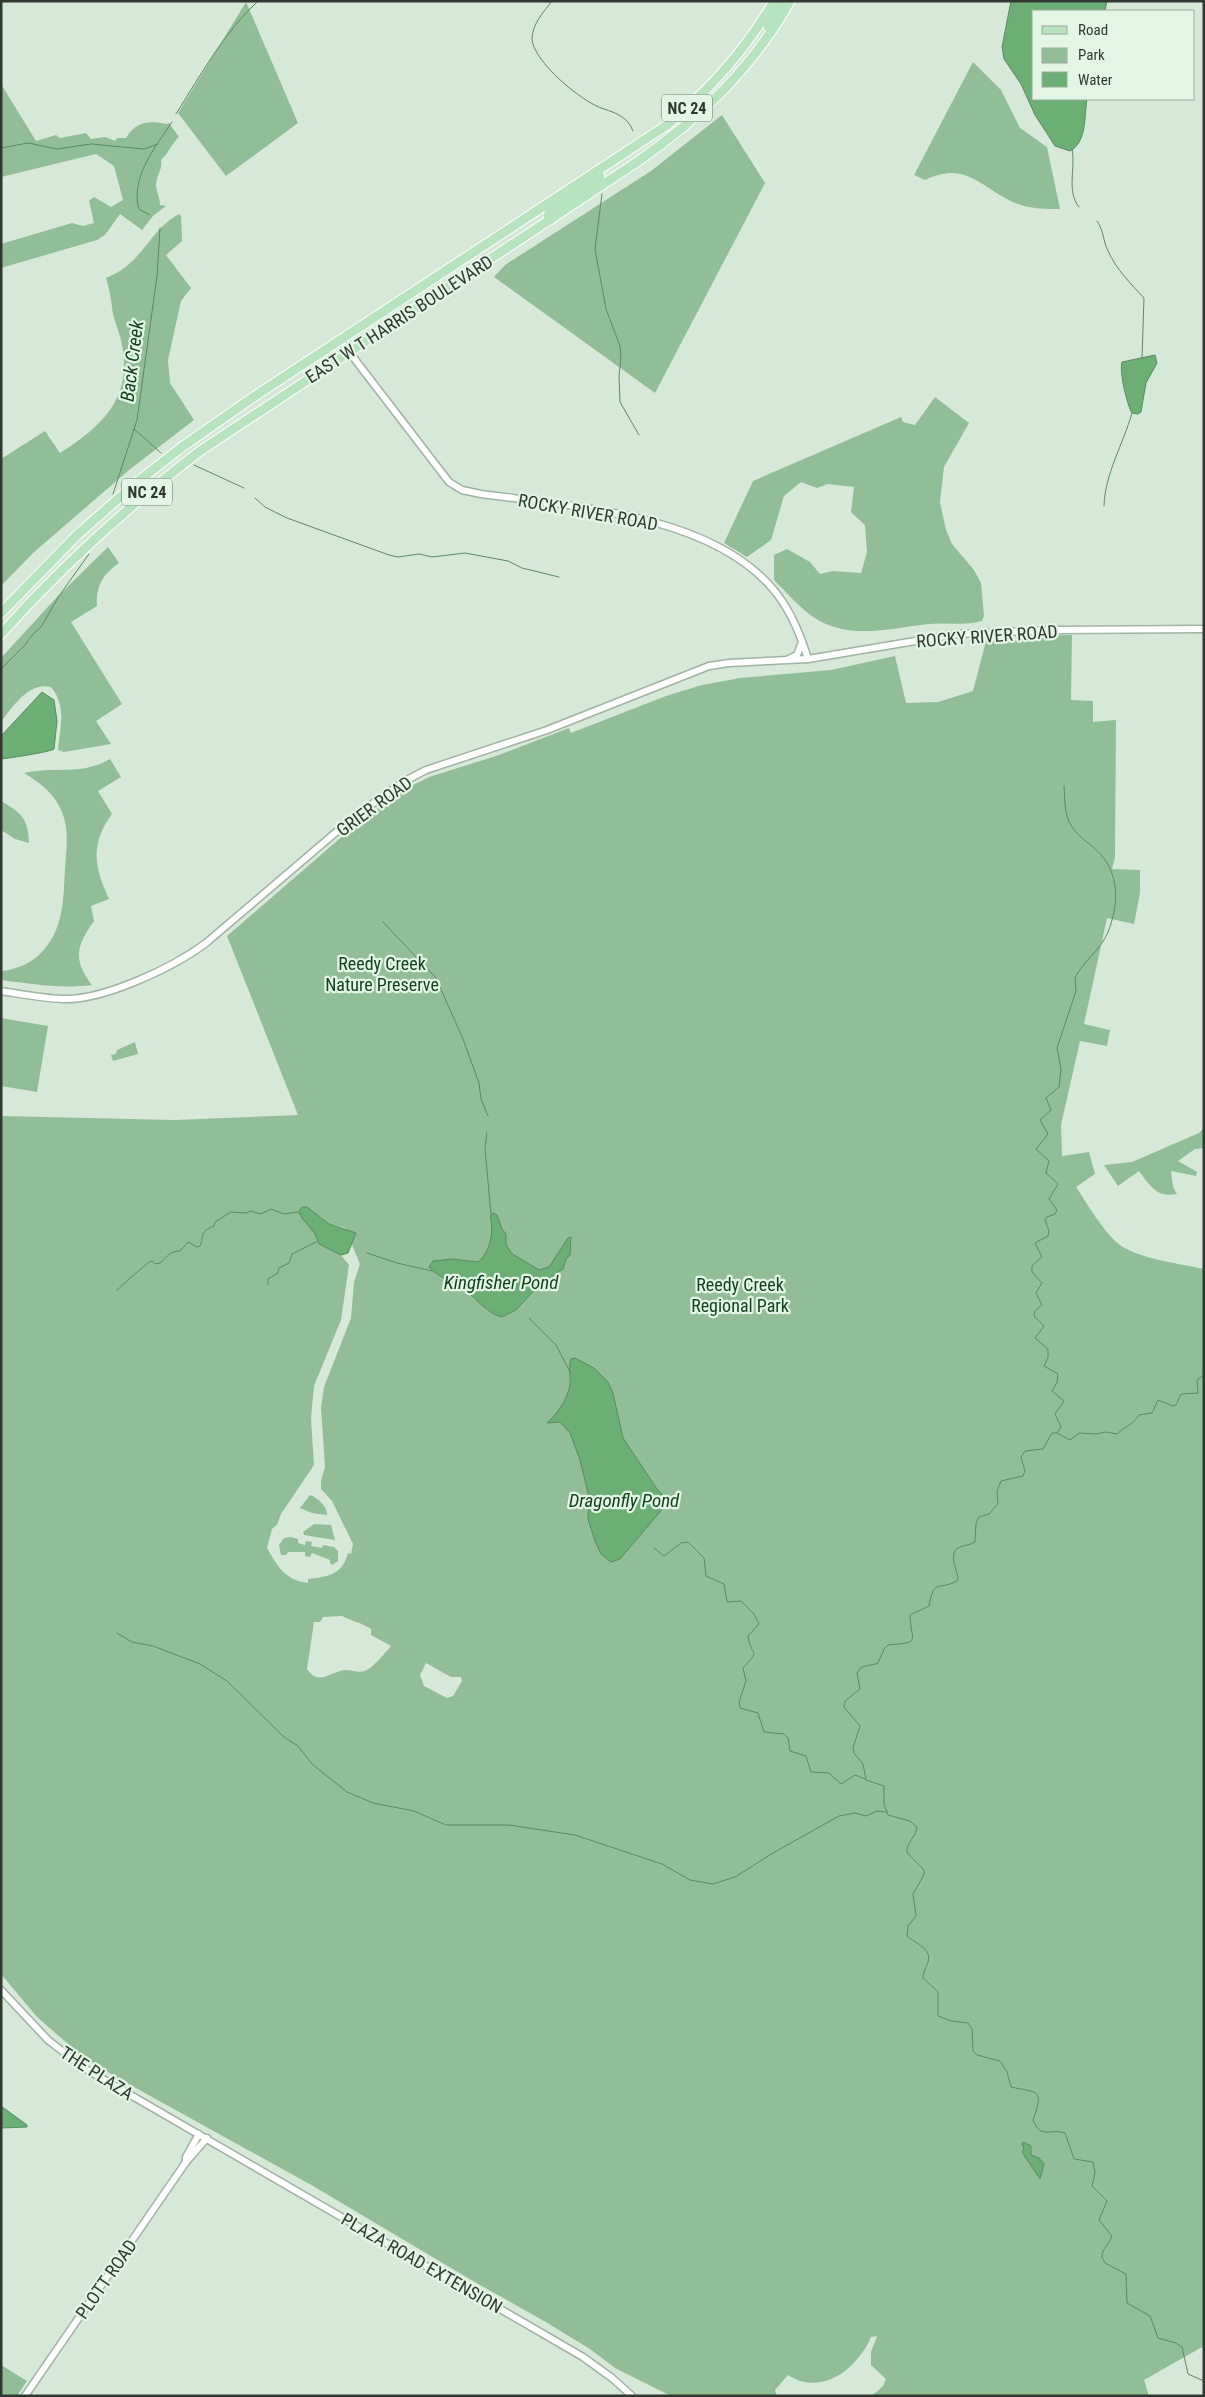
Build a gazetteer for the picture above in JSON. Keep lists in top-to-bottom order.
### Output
{
  "streets": {
    "main road": ["NC 24", "EAST W T HARRIS BOULEVARD"],
    "street": [
      "ROCKY RIVER ROAD",
      "GRIER ROAD",
      "THE PLAZA",
      "PLAZA ROAD EXTENSION",
      "PLOTT ROAD"
    ]
  },
  "crossings": [
    ["EAST W T HARRIS BOULEVARD", "ROCKY RIVER ROAD"],
    ["ROCKY RIVER ROAD", "GRIER ROAD"],
    ["THE PLAZA", "PLAZA ROAD EXTENSION"],
    ["THE PLAZA", "PLOTT ROAD"],
    ["PLAZA ROAD EXTENSION", "PLOTT ROAD"]
  ],
  "water": ["Back Creek", "Kingfisher Pond", "Dragonfly Pond"],
  "parks": ["Reedy Creek Nature Preserve", "Reedy Creek Regional Park"],
  "legend": ["Road", "Park", "Water"]
}
